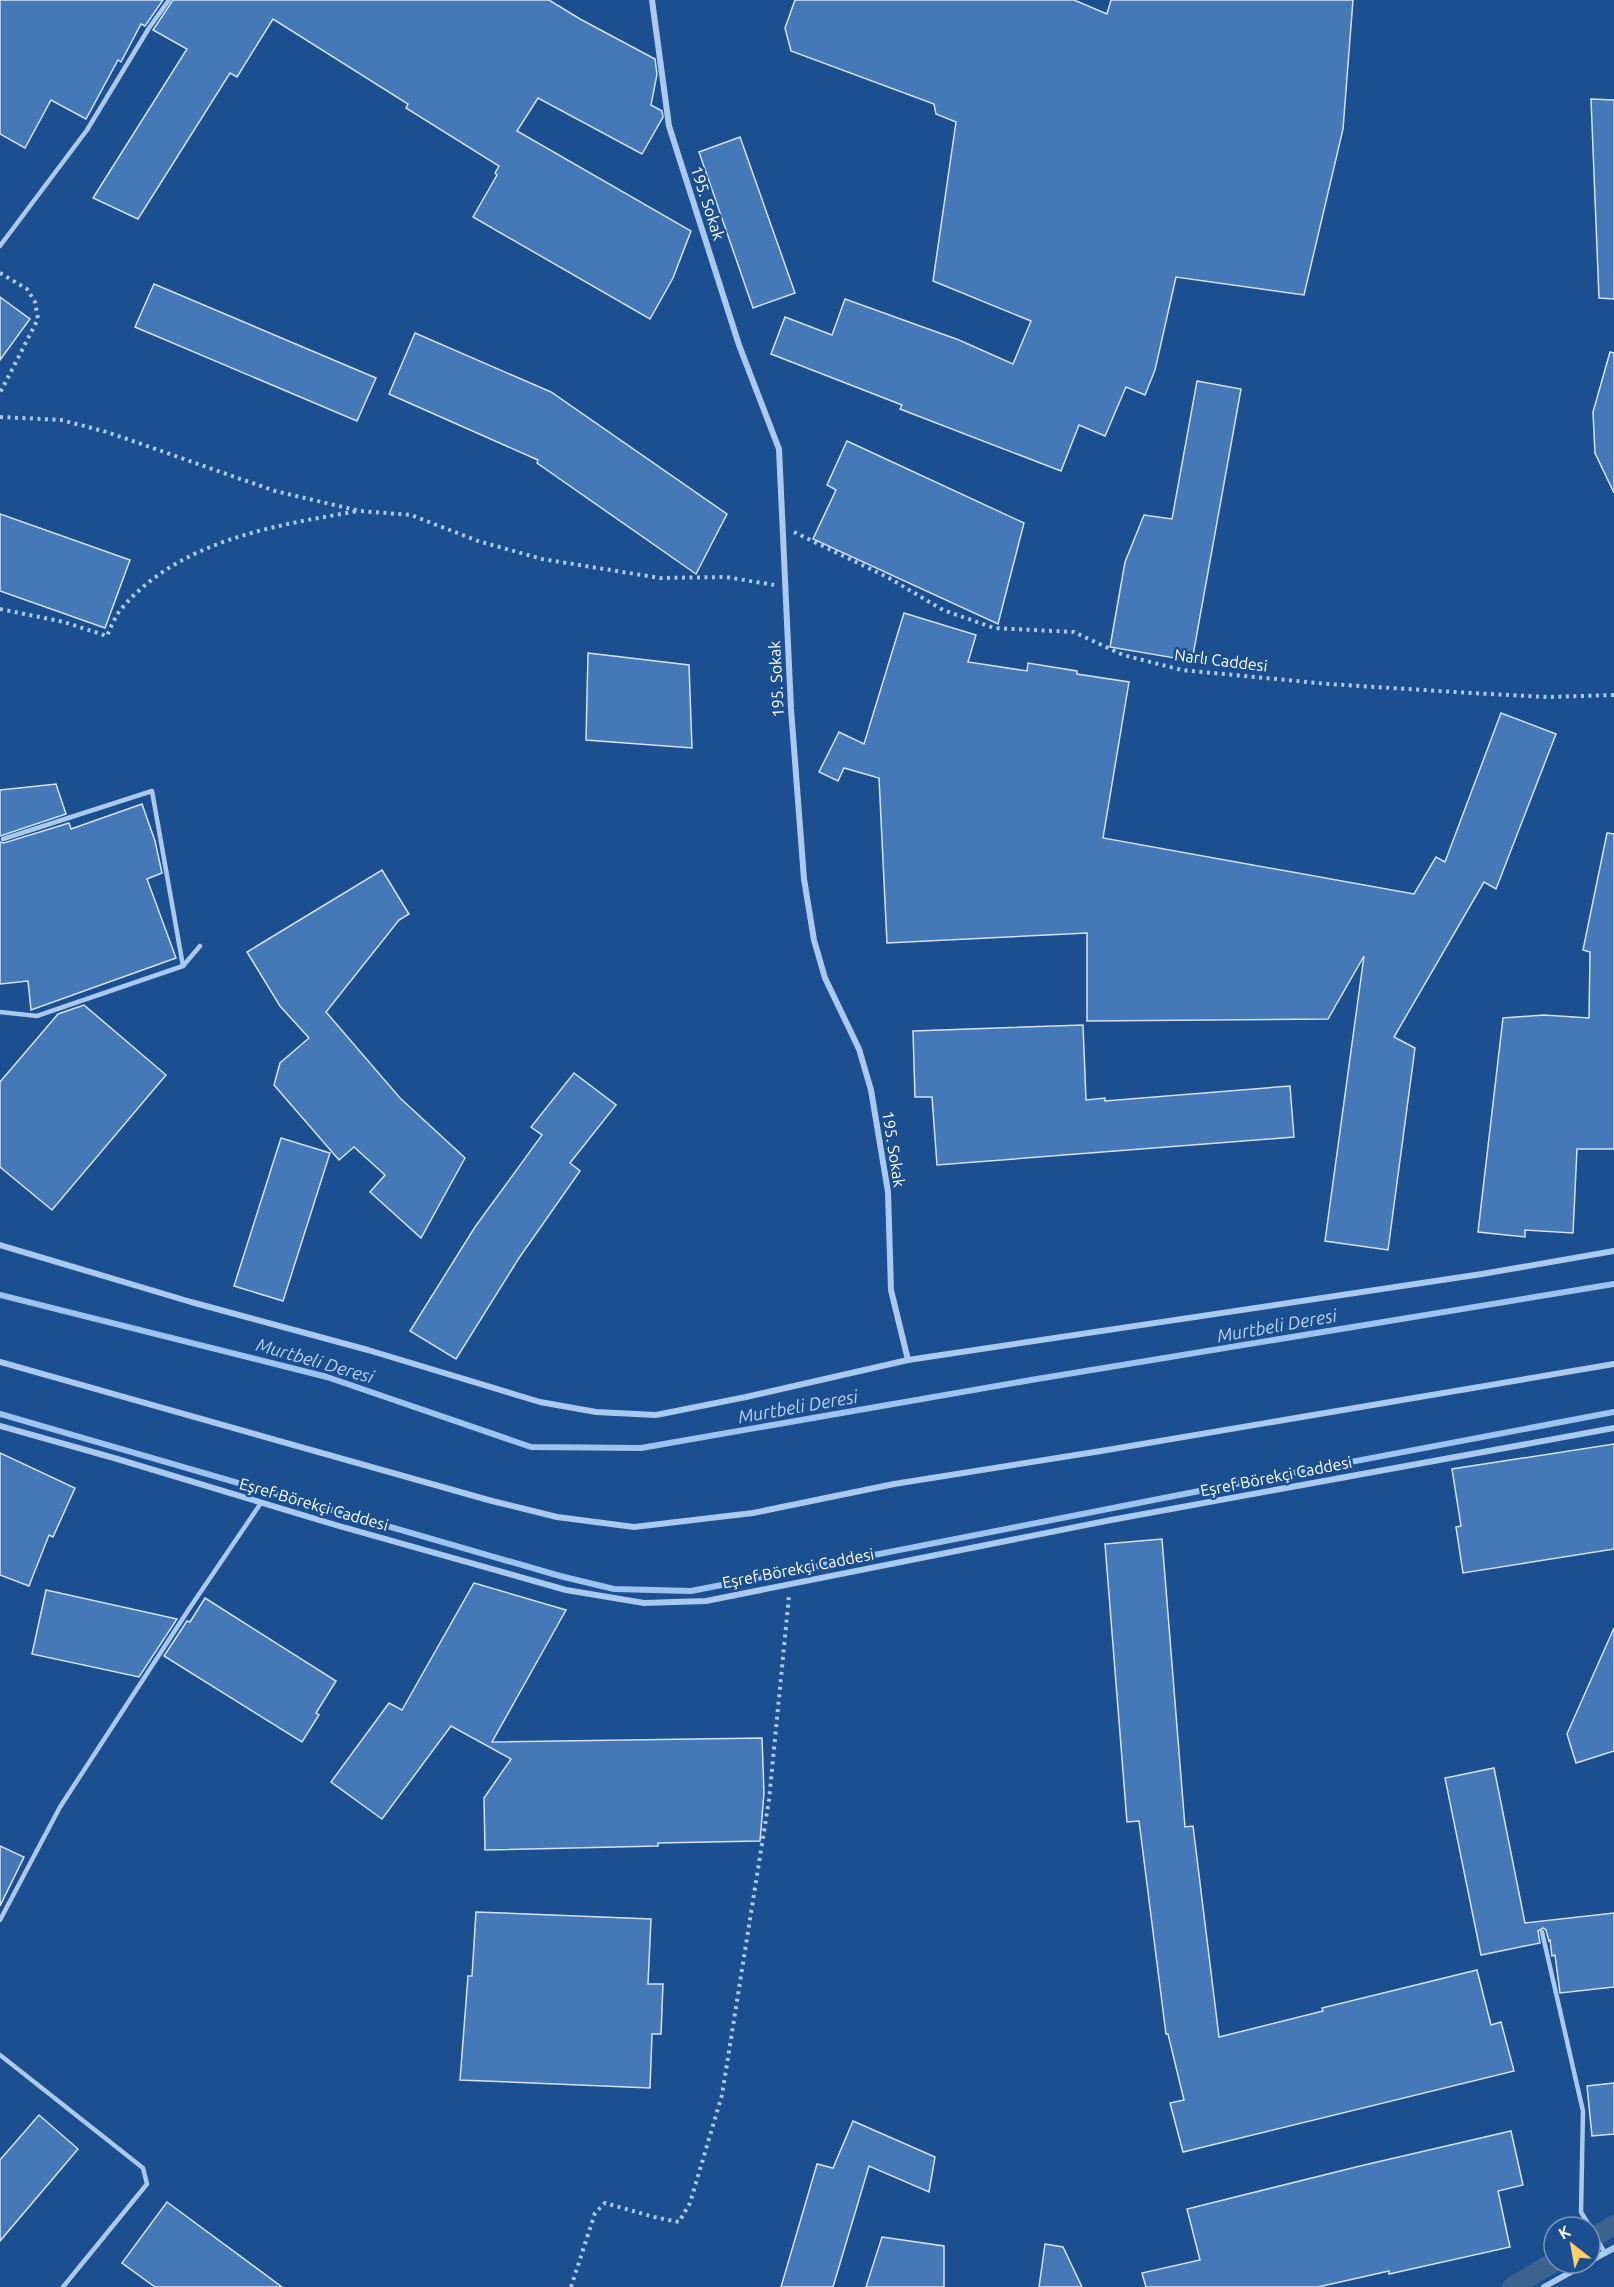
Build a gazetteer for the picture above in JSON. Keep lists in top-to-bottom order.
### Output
{
  "streets": {
    "street": ["195. Sokak", "Eşref Börekçi Caddesi"],
    "path": ["Narlı Caddesi"]
  },
  "crossings": [
    ["195. Sokak", "Narlı Caddesi"]
  ],
  "water": ["Murtbeli Deresi"],
  "north": "top left"
}
